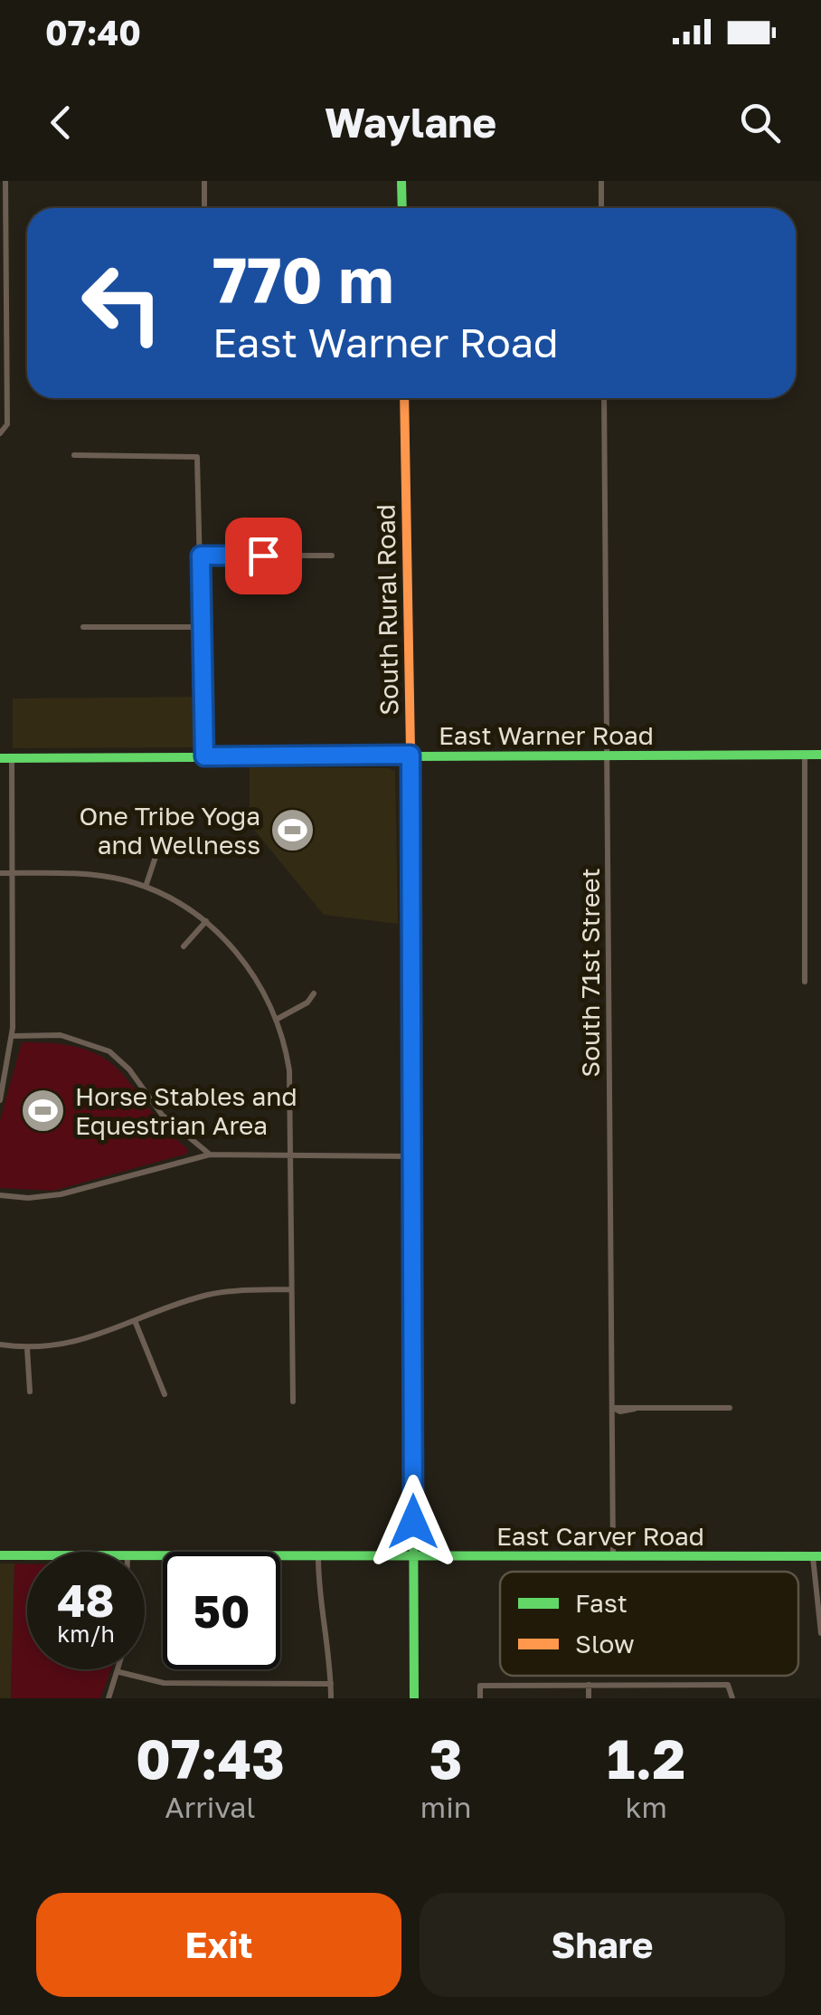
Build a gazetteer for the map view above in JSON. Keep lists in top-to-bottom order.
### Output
{
  "streets": {
    "main road": ["South Rural Road", "East Warner Road", "East Carver Road"],
    "street": ["South 71st Street"]
  },
  "crossings": [
    ["South Rural Road", "East Warner Road"],
    ["South Rural Road", "East Carver Road"],
    ["East Warner Road", "South 71st Street"],
    ["South 71st Street", "East Carver Road"]
  ],
  "places": {
    "sports": ["One Tribe Yoga and Wellness", "Horse Stables and Equestrian Area"]
  },
  "legend": ["Fast", "Slow"],
  "page": {
    "status": "07:40",
    "header": "Waylane",
    "turn": ["770 m", "East Warner Road"],
    "speed": "48 km/h",
    "limit": "50",
    "eta": [
      "07:43",
      "Arrival",
      "3",
      "min",
      "1.2",
      "km"
    ],
    "buttons": ["Exit", "Share"]
  }
}
